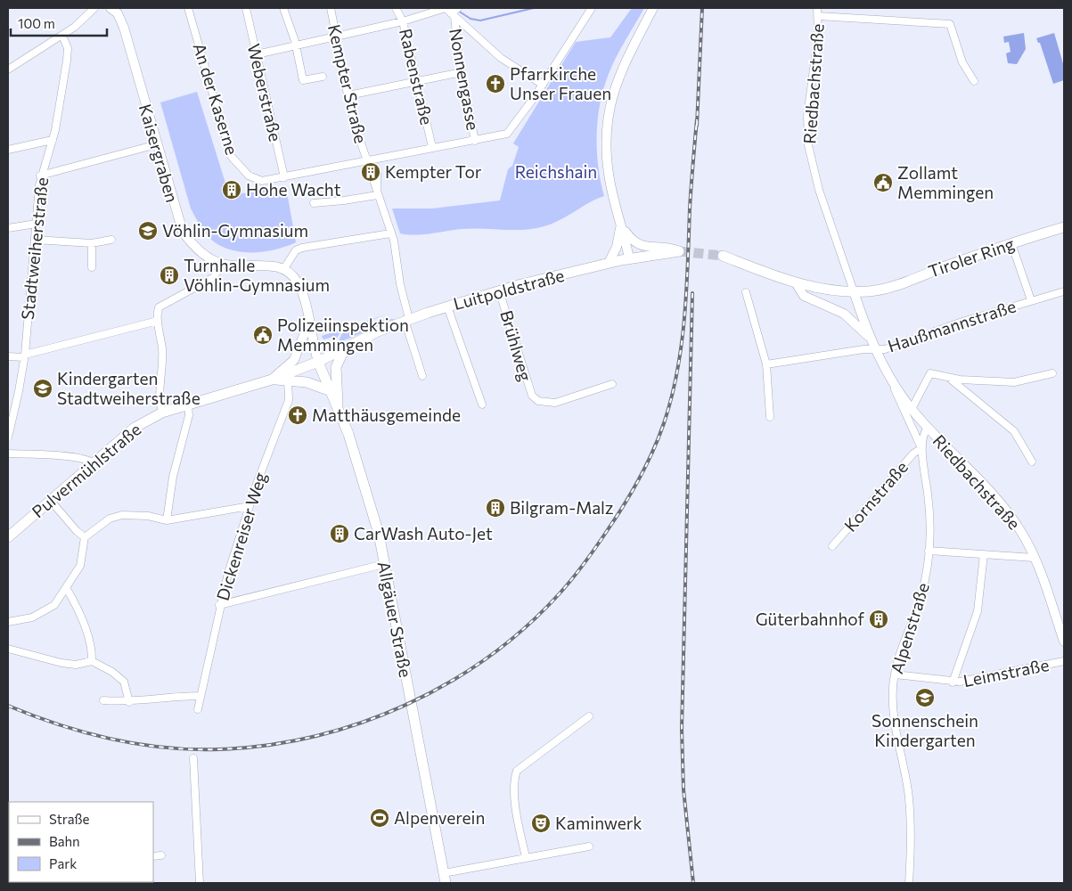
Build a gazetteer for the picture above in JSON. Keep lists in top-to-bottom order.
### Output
{
  "streets": {
    "main road": [
      "Tiroler Ring",
      "Luitpoldstraße",
      "Pulvermühlstraße",
      "Allgäuer Straße"
    ],
    "street": [
      "Rabenstraße",
      "Nonnengasse",
      "Kempter Straße",
      "Riedbachstraße",
      "Weberstraße",
      "An der Kaserne",
      "Kaisergraben",
      "Stadtweiherstraße",
      "Haußmannstraße",
      "Brühlweg",
      "Kornstraße",
      "Dickenreiser Weg",
      "Alpenstraße",
      "Leimstraße"
    ]
  },
  "crossings": [
    ["Rabenstraße", "An der Kaserne"],
    ["Nonnengasse", "An der Kaserne"],
    ["Kempter Straße", "An der Kaserne"],
    ["Kempter Straße", "Luitpoldstraße"],
    ["Riedbachstraße", "Tiroler Ring"],
    ["Riedbachstraße", "Haußmannstraße"],
    ["Riedbachstraße", "Kornstraße"],
    ["Riedbachstraße", "Alpenstraße"],
    ["Weberstraße", "An der Kaserne"],
    ["Tiroler Ring", "Haußmannstraße"],
    ["Luitpoldstraße", "Brühlweg"],
    ["Luitpoldstraße", "Pulvermühlstraße"],
    ["Luitpoldstraße", "Allgäuer Straße"],
    ["Kornstraße", "Alpenstraße"],
    ["Alpenstraße", "Leimstraße"]
  ],
  "parks": ["Reichshain"],
  "places": {
    "church": ["Pfarrkirche Unser Frauen", "Matthäusgemeinde"],
    "building": [
      "Kempter Tor",
      "Hohe Wacht",
      "Turnhalle Vöhlin-Gymnasium",
      "Bilgram-Malz",
      "CarWash Auto-Jet",
      "Güterbahnhof"
    ],
    "public building": ["Zollamt Memmingen", "Polizeiinspektion Memmingen"],
    "school or university": ["Vöhlin-Gymnasium", "Kindergarten Stadtweiherstraße", "Sonnenschein Kindergarten"],
    "sports": ["Alpenverein"],
    "theatre": ["Kaminwerk"]
  },
  "legend": ["Straße", "Bahn", "Park"],
  "scale_bar": "100 m"
}
